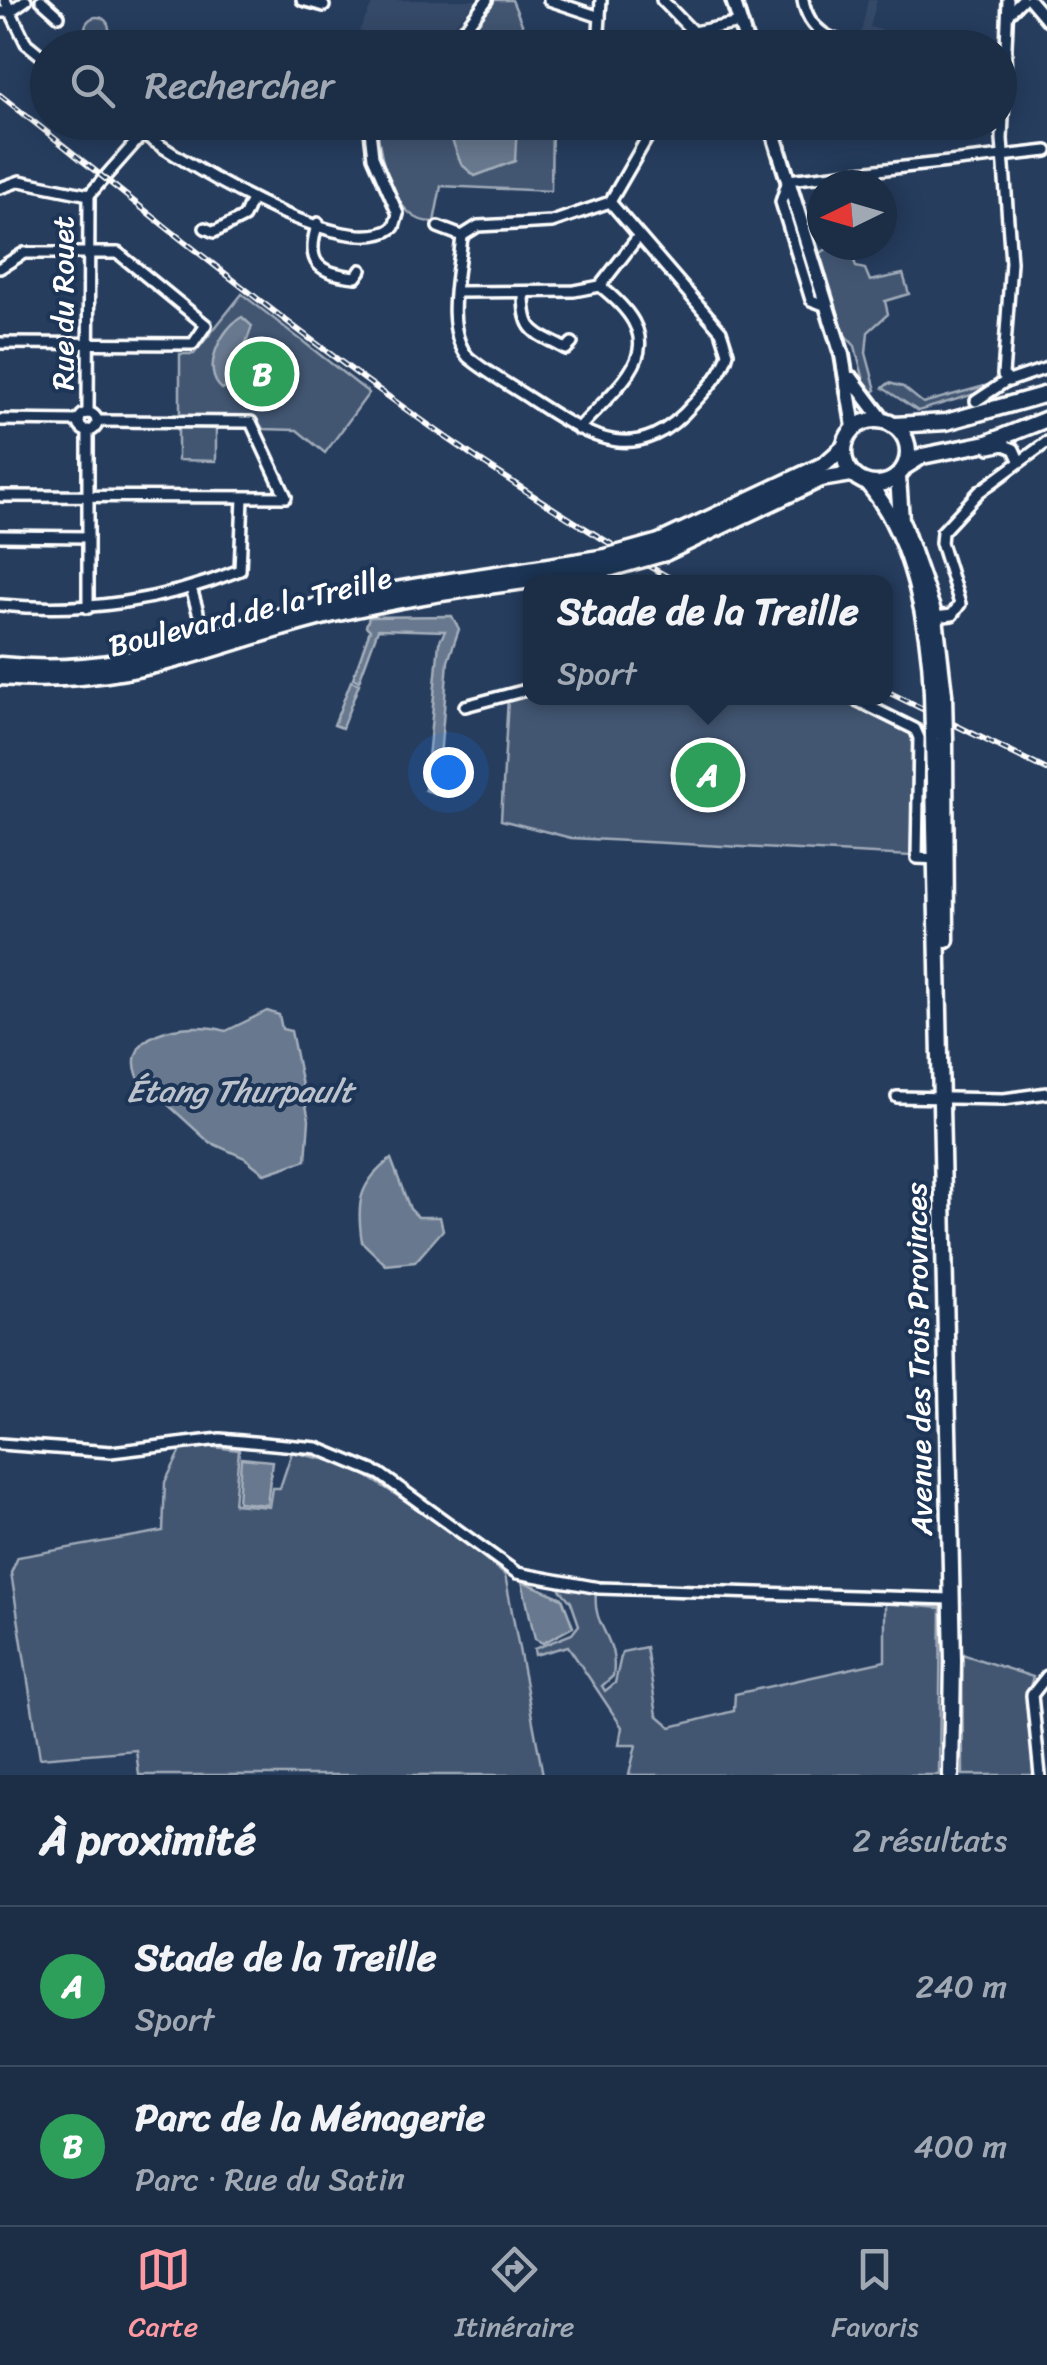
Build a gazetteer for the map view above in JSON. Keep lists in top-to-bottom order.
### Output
{
  "streets": {
    "main road": ["Boulevard de la Treille", "Avenue des Trois Provinces"],
    "street": ["Rue du Rouet"]
  },
  "water": ["Étang Thurpault"],
  "north": "left",
  "page": {
    "search": "Rechercher",
    "pins": ["B", "A"],
    "popup": ["Stade de la Treille", "Sport"],
    "heading": ["À proximité", "2 résultats"],
    "list": [
      {
        "mark": "A",
        "name": "Stade de la Treille",
        "note": "Sport",
        "value": "240 m"
      },
      {
        "mark": "B",
        "name": "Parc de la Ménagerie",
        "note": "Parc · Rue du Satin",
        "value": "400 m"
      }
    ],
    "nav": ["Carte", "Itinéraire", "Favoris"]
  }
}
